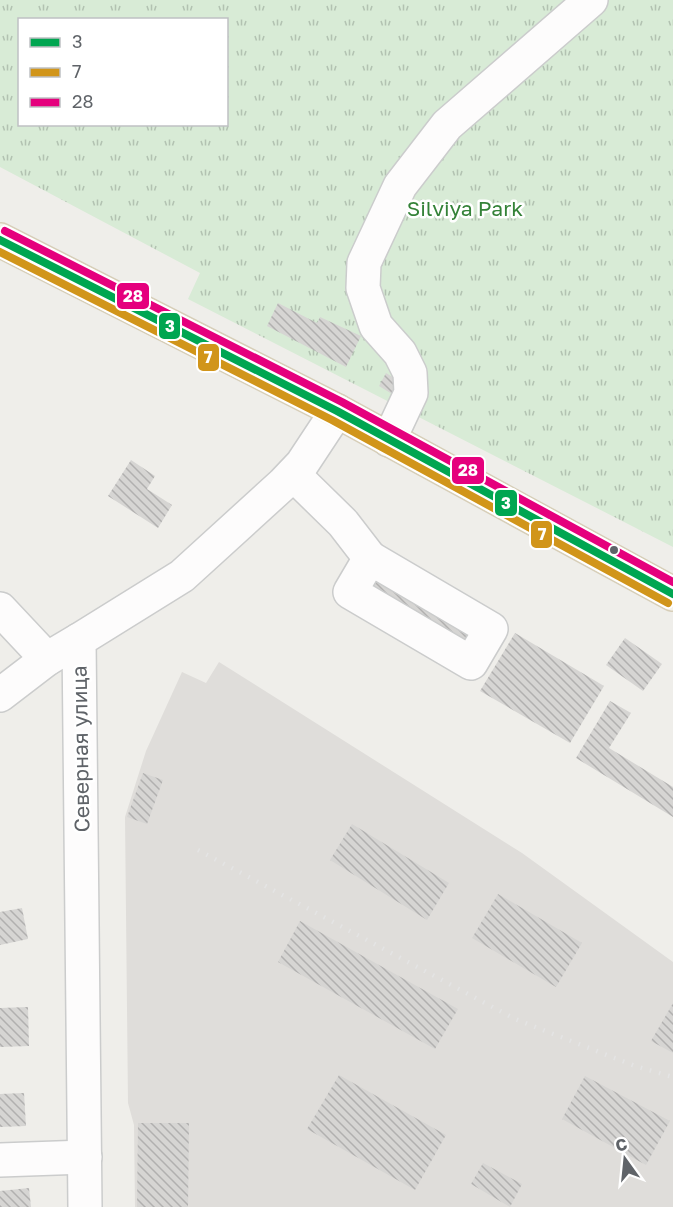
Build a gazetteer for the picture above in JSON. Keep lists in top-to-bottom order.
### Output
{
  "streets": {
    "street": ["Северная улица"]
  },
  "parks": ["Silviya Park"],
  "lines": ["transit line 28", "transit line 3", "transit line 7"],
  "legend": ["3", "7", "28"],
  "north": "top"
}
